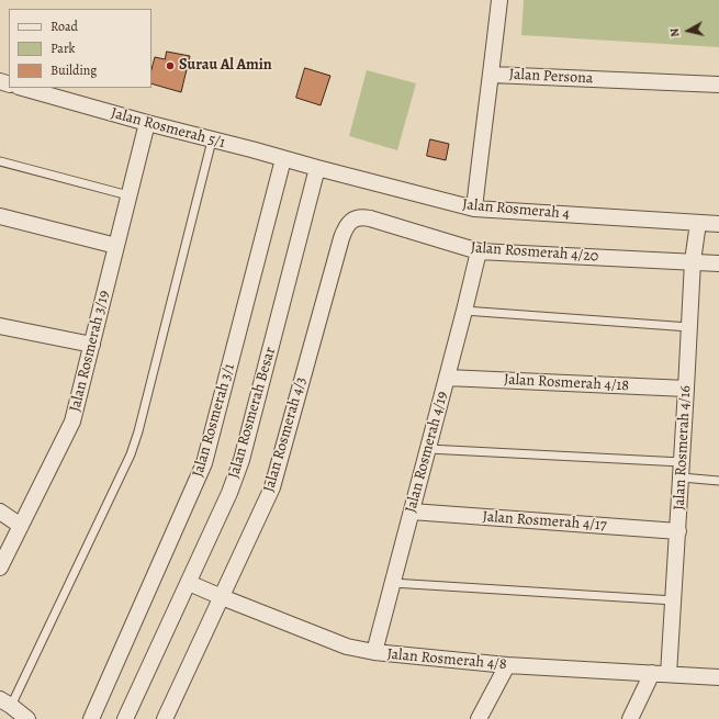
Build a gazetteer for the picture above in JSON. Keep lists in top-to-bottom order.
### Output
{
  "streets": {
    "street": [
      "Jalan Persona",
      "Jalan Rosmerah 5/1",
      "Jalan Rosmerah 4",
      "Jalan Rosmerah 4/20",
      "Jalan Rosmerah 3/19",
      "Jalan Rosmerah 4/18",
      "Jalan Rosmerah Besar",
      "Jalan Rosmerah 3/1",
      "Jalan Rosmerah 4/3",
      "Jalan Rosmerah 4/16",
      "Jalan Rosmerah 4/19",
      "Jalan Rosmerah 4/17",
      "Jalan Rosmerah 4/8"
    ]
  },
  "crossings": [
    ["Jalan Persona", "Jalan Rosmerah 4"],
    ["Jalan Rosmerah 5/1", "Jalan Rosmerah 4"],
    ["Jalan Rosmerah 5/1", "Jalan Rosmerah 3/19"],
    ["Jalan Rosmerah 5/1", "Jalan Rosmerah Besar"],
    ["Jalan Rosmerah 5/1", "Jalan Rosmerah 3/1"],
    ["Jalan Rosmerah 4", "Jalan Rosmerah Besar"],
    ["Jalan Rosmerah 4", "Jalan Rosmerah 4/16"],
    ["Jalan Rosmerah 4/20", "Jalan Rosmerah 4/3"],
    ["Jalan Rosmerah 4/20", "Jalan Rosmerah 4/16"],
    ["Jalan Rosmerah 4/20", "Jalan Rosmerah 4/19"],
    ["Jalan Rosmerah 4/18", "Jalan Rosmerah 4/16"],
    ["Jalan Rosmerah 4/18", "Jalan Rosmerah 4/19"],
    ["Jalan Rosmerah Besar", "Jalan Rosmerah 4/8"],
    ["Jalan Rosmerah 4/3", "Jalan Rosmerah 4/8"],
    ["Jalan Rosmerah 4/16", "Jalan Rosmerah 4/17"],
    ["Jalan Rosmerah 4/16", "Jalan Rosmerah 4/8"],
    ["Jalan Rosmerah 4/19", "Jalan Rosmerah 4/17"],
    ["Jalan Rosmerah 4/19", "Jalan Rosmerah 4/8"]
  ],
  "places": ["Surau Al Amin"],
  "legend": ["Road", "Park", "Building"],
  "north": "left"
}
